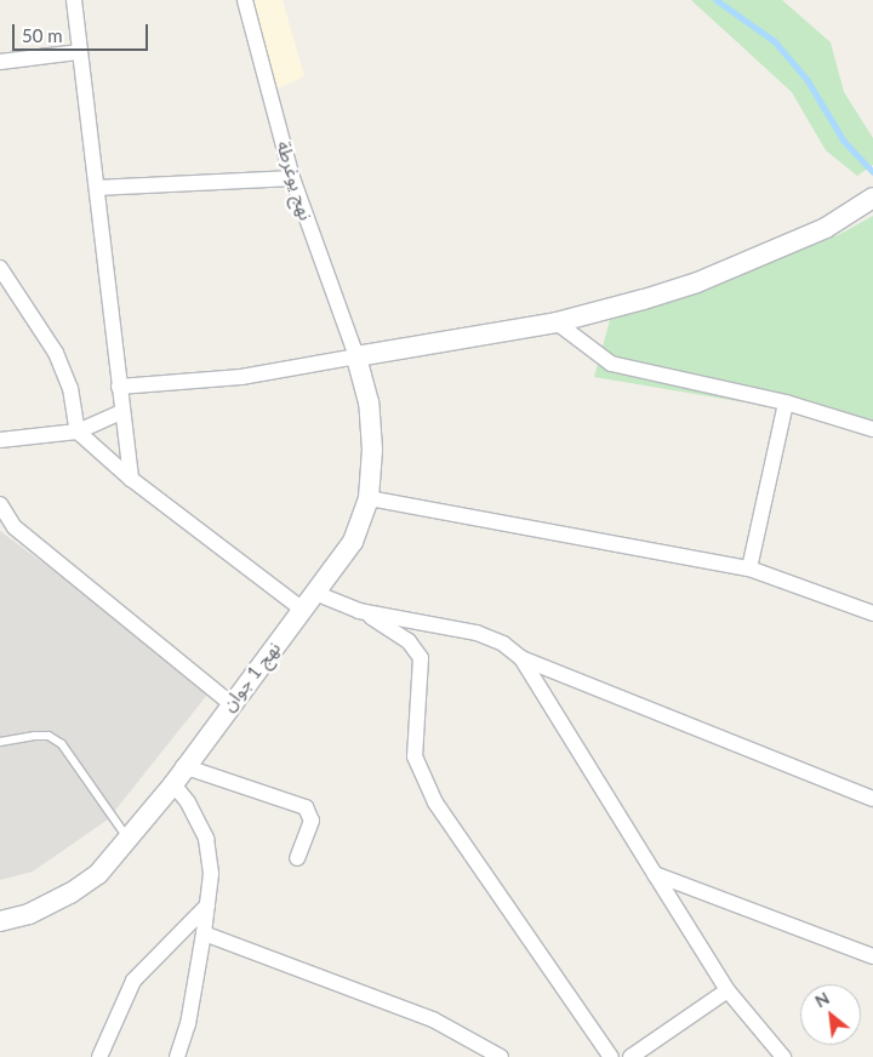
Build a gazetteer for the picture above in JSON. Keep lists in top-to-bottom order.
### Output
{
  "streets": {
    "street": ["نهج يوغرطة", "نهج 1 جوان"]
  },
  "crossings": [
    ["نهج يوغرطة", "نهج 1 جوان"]
  ],
  "scale_bar": "50 m",
  "north": "top left"
}
